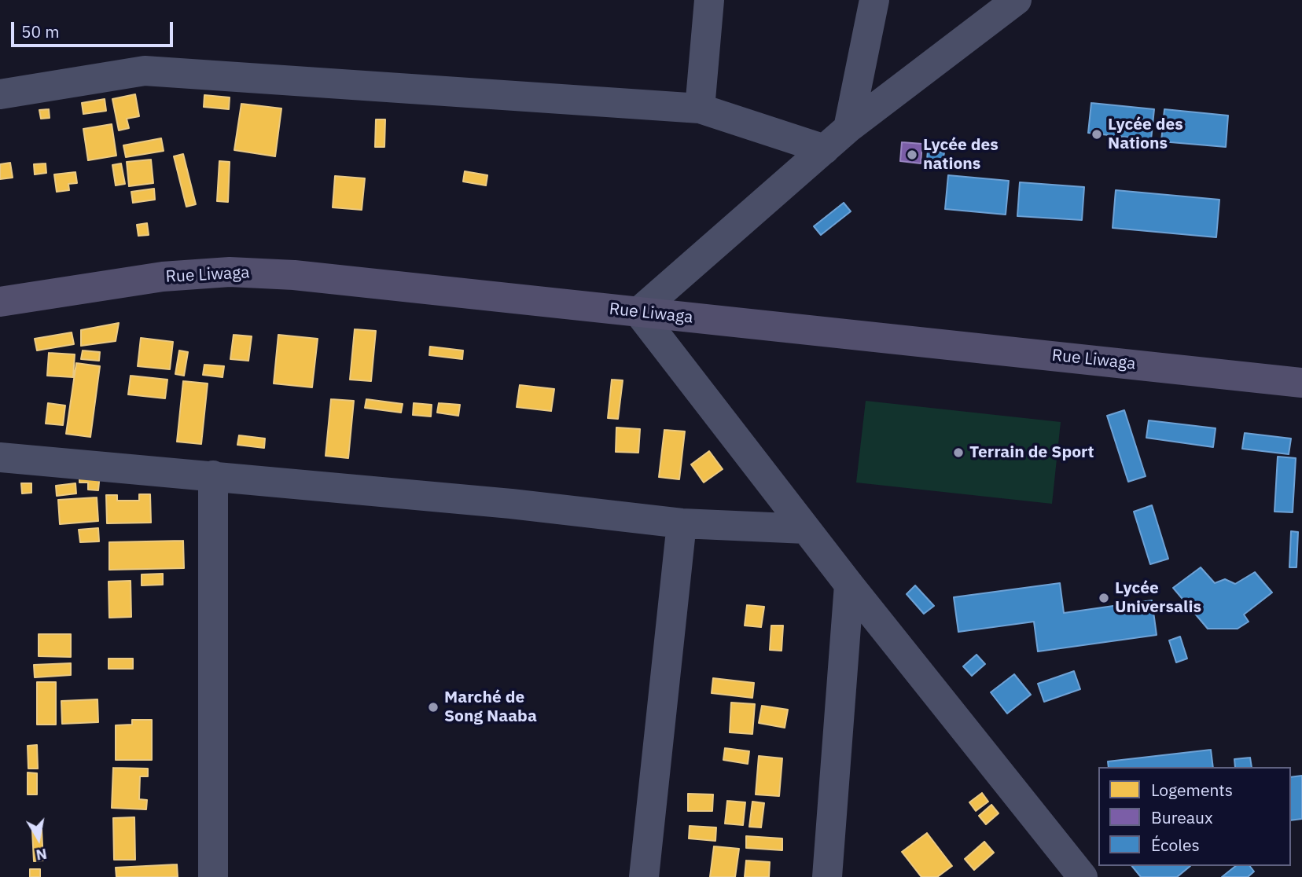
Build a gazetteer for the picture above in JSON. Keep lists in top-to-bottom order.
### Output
{
  "streets": {
    "main road": ["Rue Liwaga"]
  },
  "places": [
    "Lycée des Nations",
    "Lycée des nations",
    "Terrain de Sport",
    "Lycée Universalis",
    "Marché de Song Naaba"
  ],
  "legend": ["Logements", "Bureaux", "Écoles"],
  "scale_bar": "50 m",
  "north": "bottom"
}
